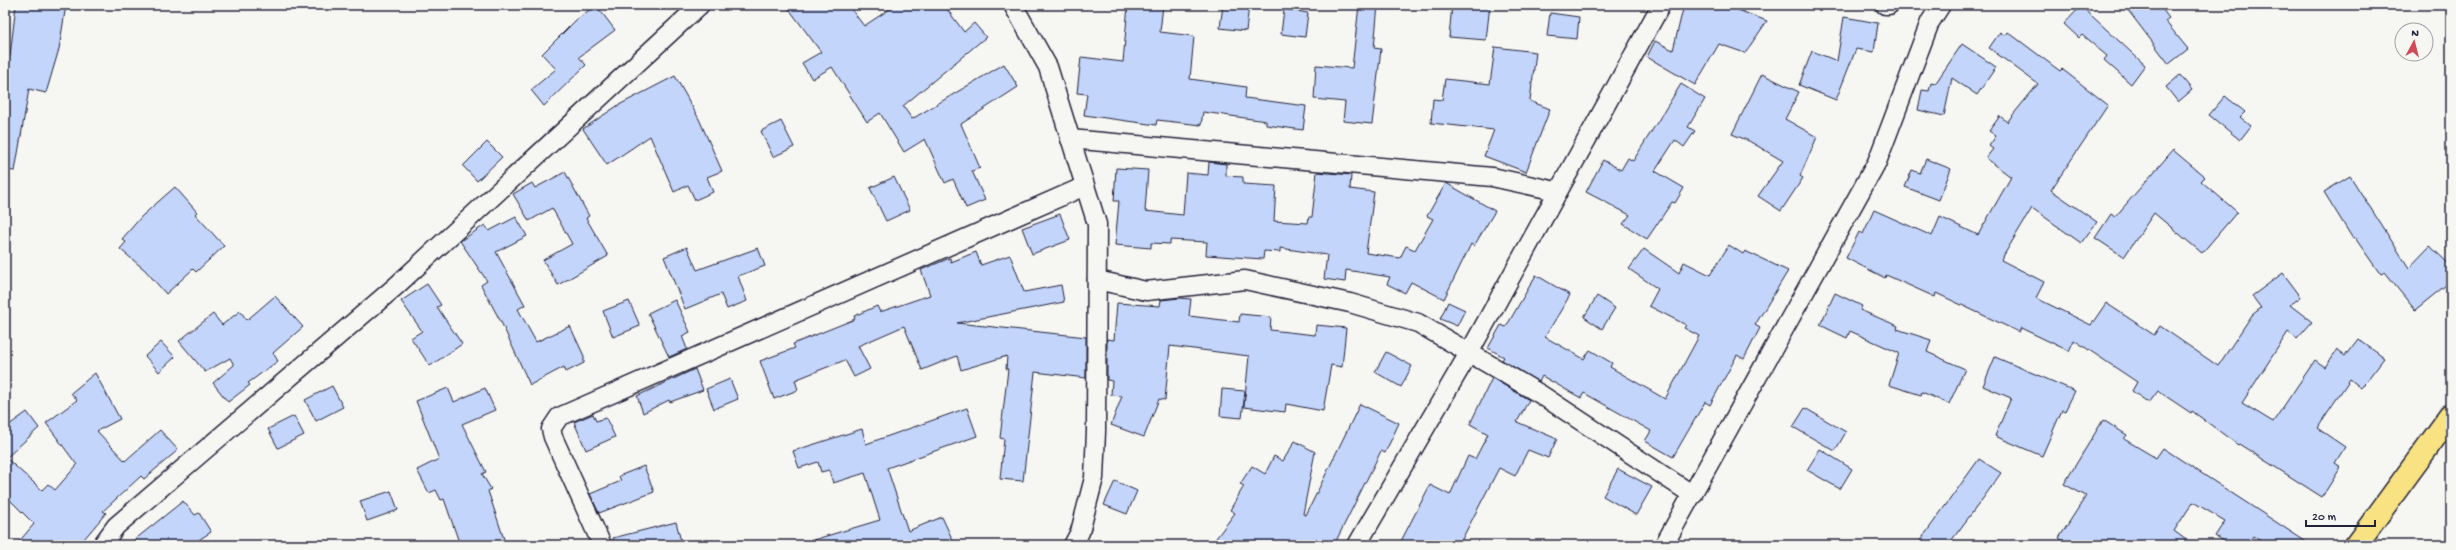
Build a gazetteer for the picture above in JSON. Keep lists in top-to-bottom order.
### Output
{
  "scale_bar": "20 m",
  "north": "top"
}
